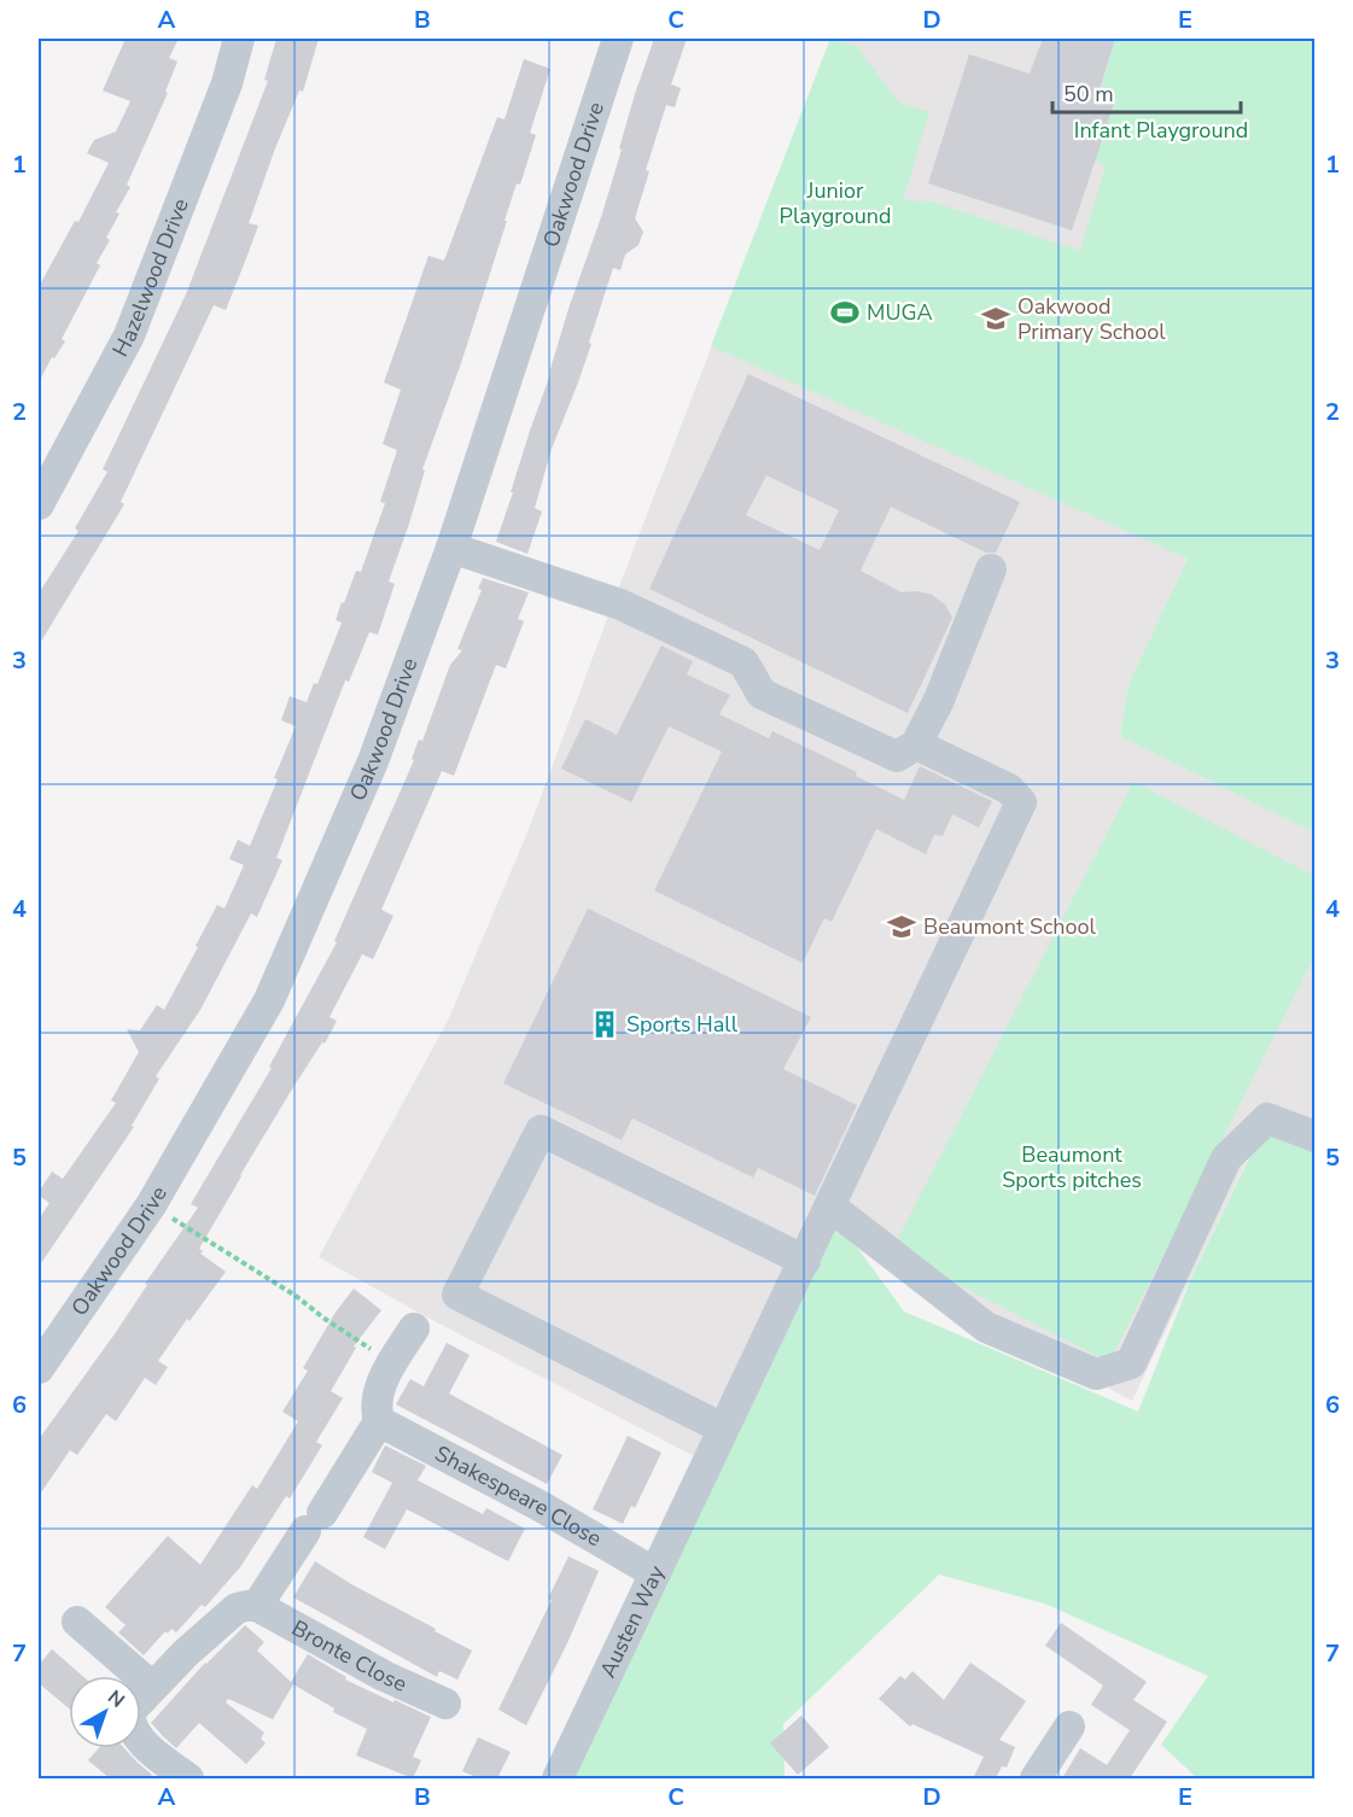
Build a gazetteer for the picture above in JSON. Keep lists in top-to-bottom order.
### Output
{
  "streets": {
    "street": [
      "Oakwood Drive",
      "Hazelwood Drive",
      "Shakespeare Close",
      "Austen Way",
      "Bronte Close"
    ]
  },
  "crossings": [
    ["Shakespeare Close", "Austen Way"]
  ],
  "parks": ["Infant Playground", "Junior Playground", "Beaumont Sports pitches"],
  "places": {
    "sports": ["MUGA"],
    "school or university": ["Oakwood Primary School", "Beaumont School"],
    "building": ["Sports Hall"]
  },
  "scale_bar": "50 m",
  "north": "top right",
  "grid": {
    "columns": [
      "A",
      "B",
      "C",
      "D",
      "E"
    ],
    "rows": [
      "1",
      "2",
      "3",
      "4",
      "5",
      "6",
      "7"
    ]
  }
}
